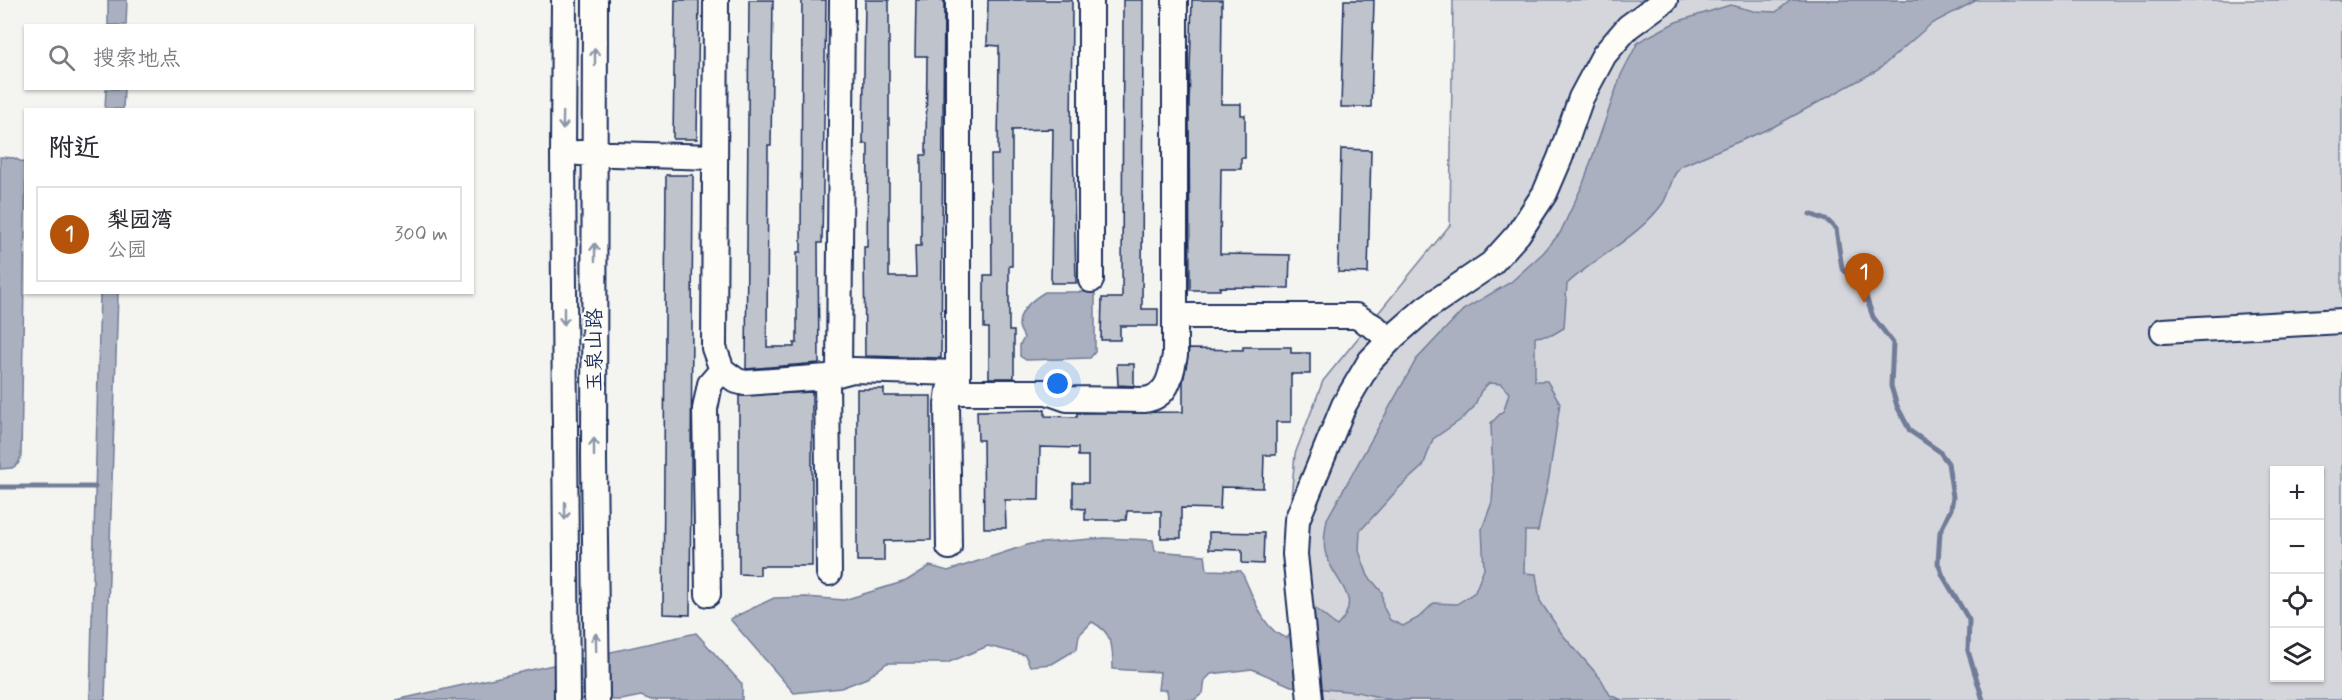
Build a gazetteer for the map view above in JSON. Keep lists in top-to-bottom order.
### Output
{
  "streets": {
    "street": ["玉泉山路"]
  },
  "page": {
    "search": "搜索地点",
    "heading": "附近",
    "list": [
      {
        "mark": "1",
        "name": "梨园湾",
        "note": "公园",
        "value": "300 m"
      }
    ],
    "pins": "1",
    "map_buttons": ["+", "−"]
  }
}
